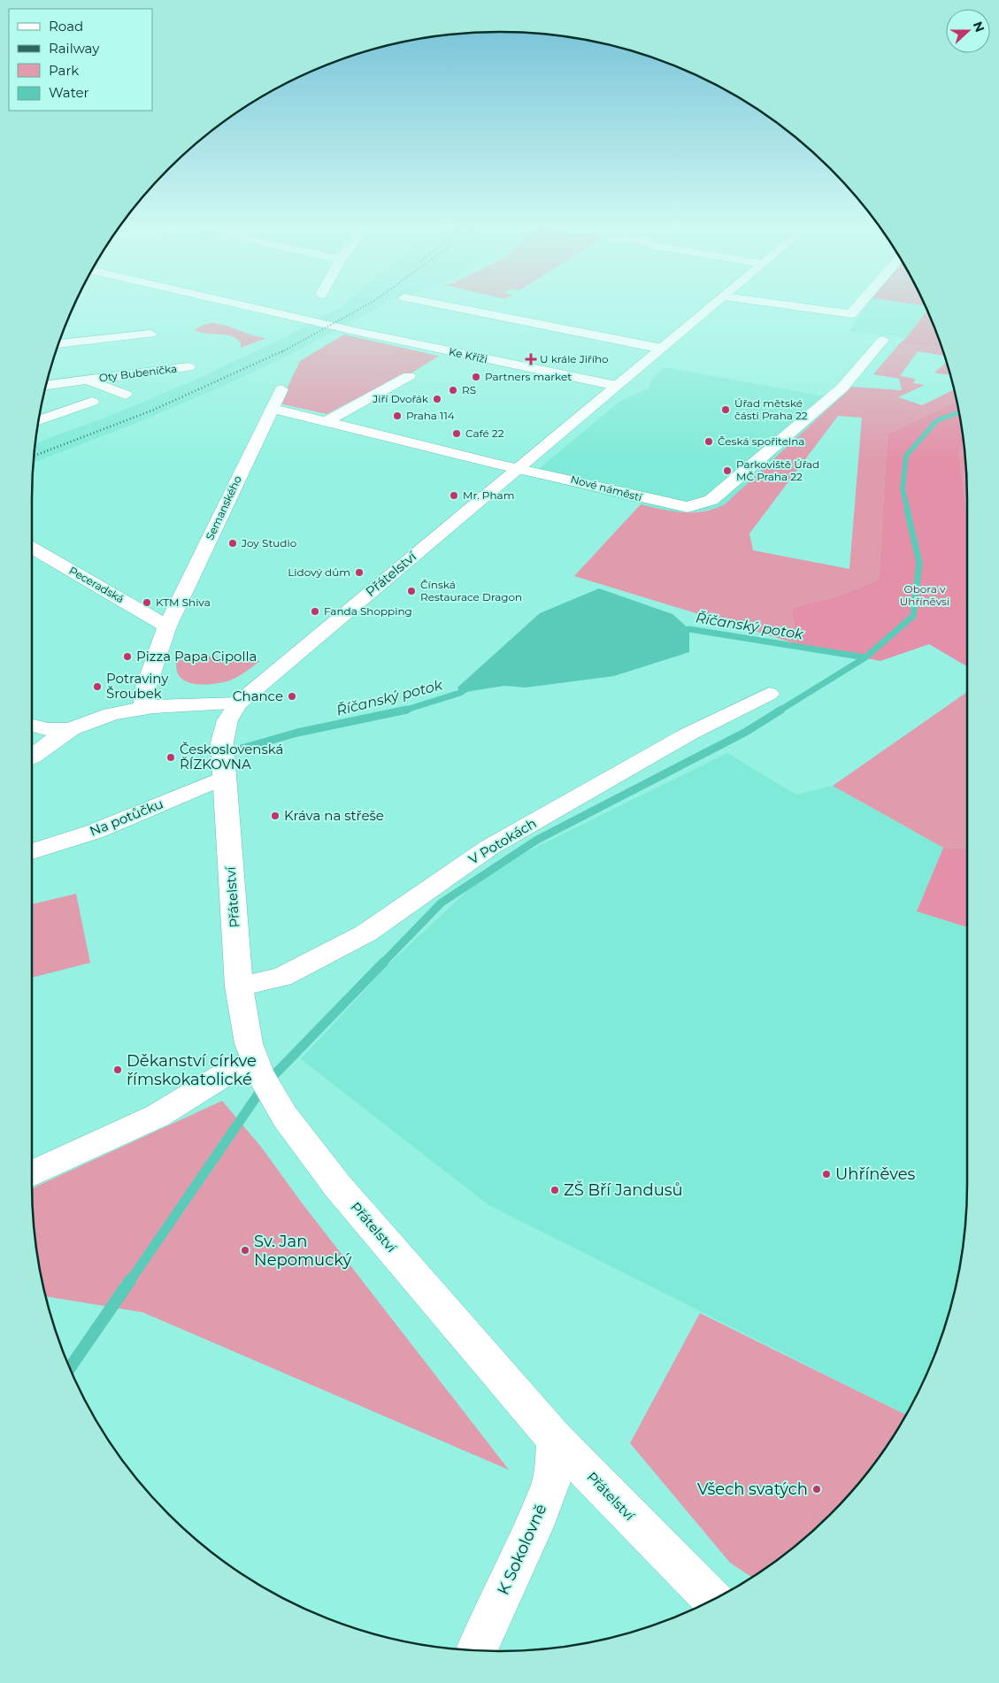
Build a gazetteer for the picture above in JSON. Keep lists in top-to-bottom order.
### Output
{
  "streets": {
    "street": [
      "Ke Kříži",
      "Oty Bubeníčka",
      "Nové náměstí",
      "Semanského",
      "Přátelství",
      "Peceradská",
      "Na potůčku",
      "V Potokách",
      "K Sokolovně"
    ]
  },
  "crossings": [
    ["Ke Kříži", "Přátelství"],
    ["Nové náměstí", "Semanského"],
    ["Nové náměstí", "Přátelství"],
    ["Semanského", "Peceradská"],
    ["Přátelství", "Na potůčku"],
    ["Přátelství", "V Potokách"],
    ["Přátelství", "K Sokolovně"]
  ],
  "water": ["Říčanský potok"],
  "parks": ["Obora v Uhříněvsi"],
  "places": {
    "health": ["U krále Jiřího"],
    "other": [
      "Partners market",
      "RS",
      "Jiří Dvořák",
      "Úřad mětské části Praha 22",
      "Praha 114",
      "Café 22",
      "Česká spořitelna",
      "Parkoviště Úřad MČ Praha 22",
      "Mr. Pham",
      "Joy Studio",
      "Lidový dům",
      "Čínská Restaurace Dragon",
      "KTM Shiva",
      "Fanda Shopping",
      "Pizza Papa Cipolla",
      "Potraviny Šroubek",
      "Chance",
      "Československá ŘÍZKOVNA",
      "Kráva na střeše",
      "Děkanství církve římskokatolické",
      "Uhříněves",
      "ZŠ Bří Jandusů",
      "Sv. Jan Nepomucký",
      "Všech svatých"
    ]
  },
  "legend": [
    "Road",
    "Railway",
    "Park",
    "Water"
  ],
  "north": "right"
}
